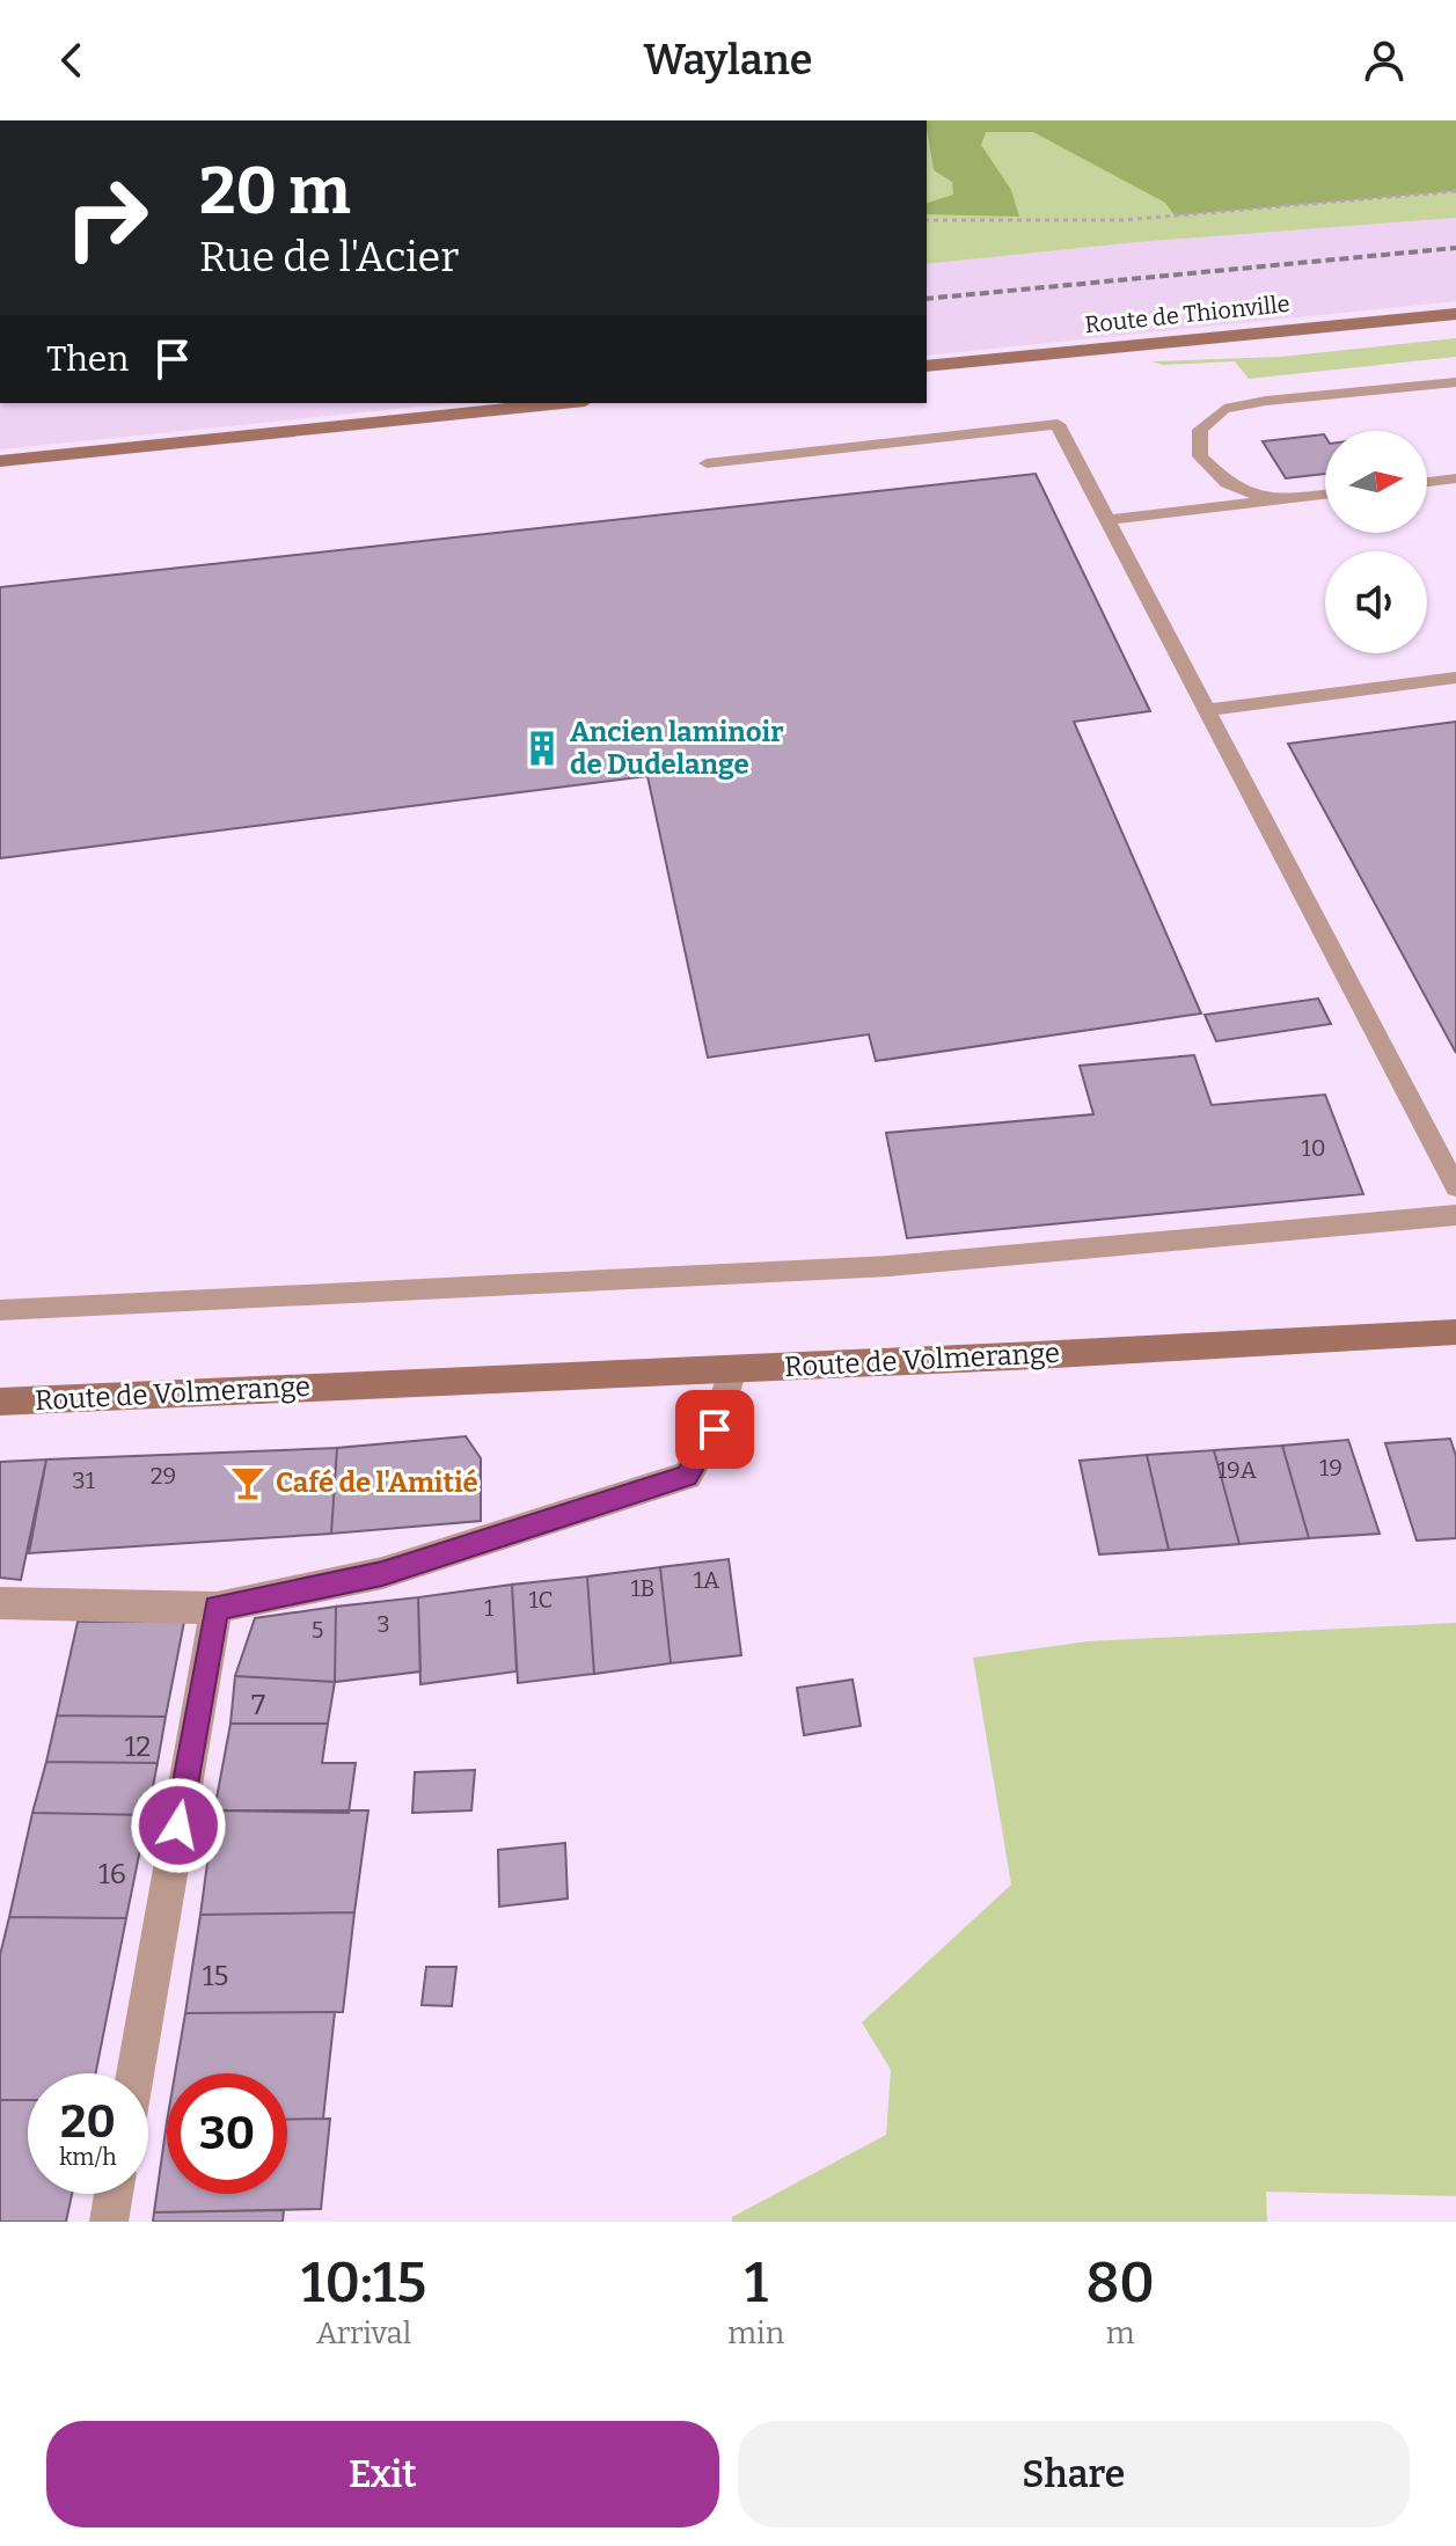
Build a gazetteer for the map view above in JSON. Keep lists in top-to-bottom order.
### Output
{
  "streets": {
    "main road": ["Route de Thionville", "Route de Volmerange"]
  },
  "places": {
    "building": ["Ancien laminoir de Dudelange"],
    "bar": ["Café de l'Amitié"]
  },
  "house_numbers": [
    "10",
    "19",
    "19A",
    "29",
    "31",
    "1A",
    "1B",
    "1C",
    "1",
    "3",
    "5",
    "7",
    "12",
    "16",
    "15"
  ],
  "north": "right",
  "page": {
    "header": "Waylane",
    "turn": ["20 m", "Rue de l'Acier"],
    "then": "Then",
    "speed": "20 km/h",
    "limit": "30",
    "eta": [
      "10:15",
      "Arrival",
      "1",
      "min",
      "80",
      "m"
    ],
    "buttons": ["Exit", "Share"]
  }
}
